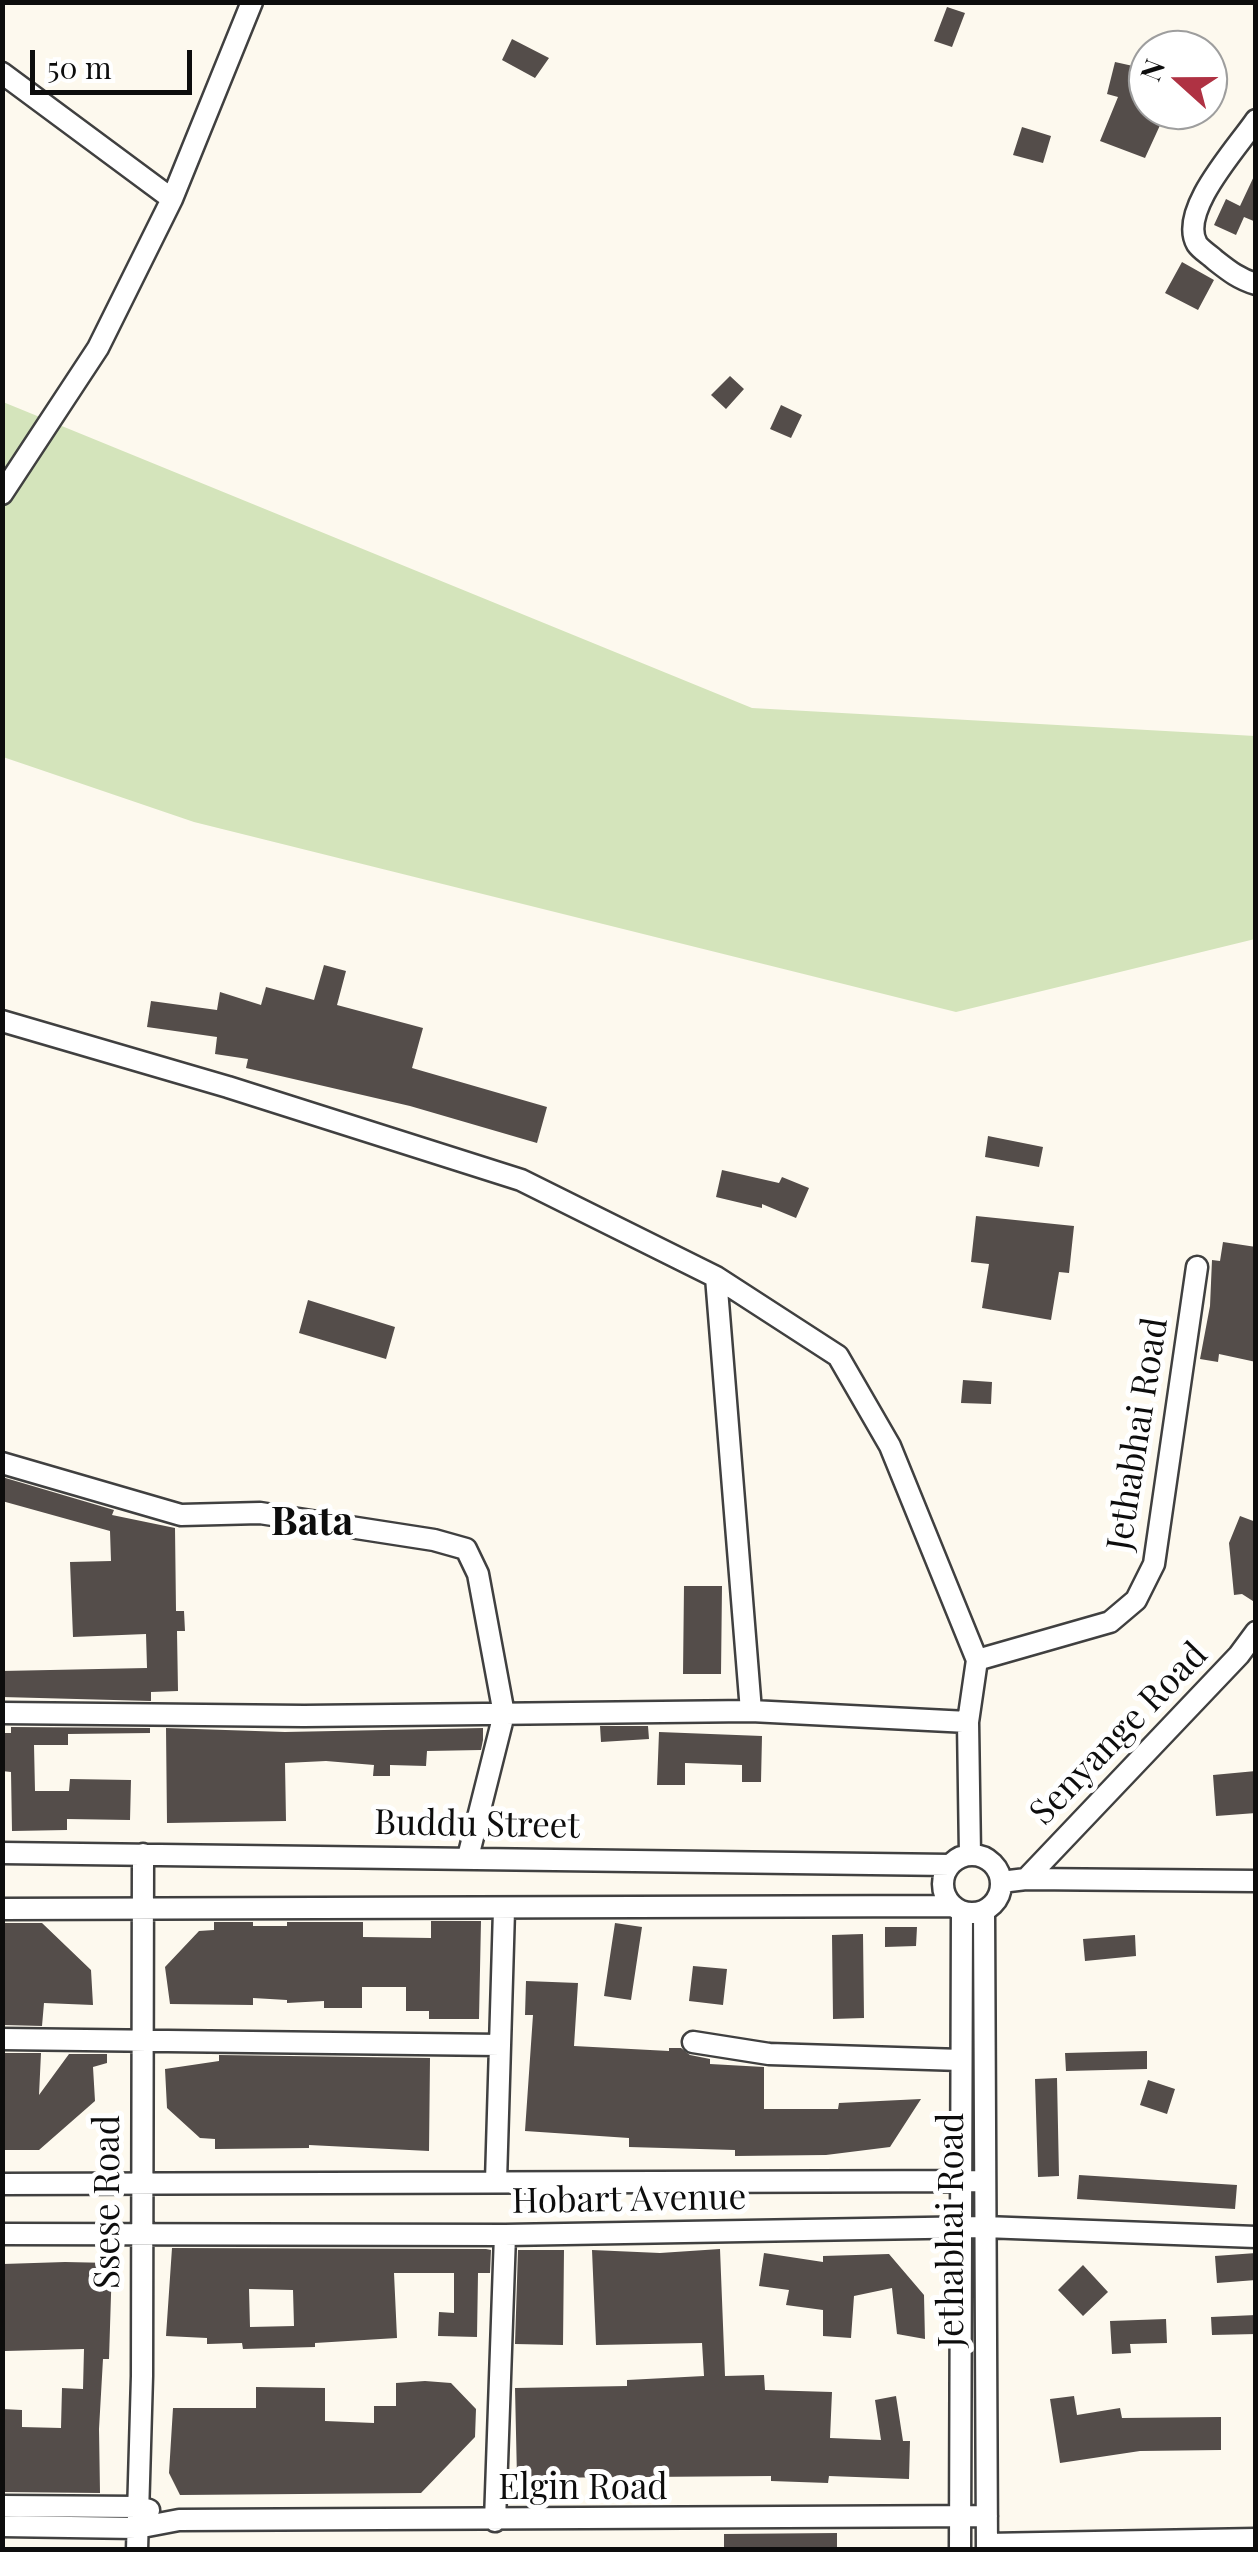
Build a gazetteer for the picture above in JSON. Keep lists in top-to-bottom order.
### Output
{
  "streets": {
    "street": [
      "Jethabhai Road",
      "Senyange Road",
      "Buddu Street",
      "Hobart Avenue",
      "Ssese Road",
      "Elgin Road"
    ]
  },
  "crossings": [
    ["Jethabhai Road", "Buddu Street"],
    ["Jethabhai Road", "Hobart Avenue"],
    ["Jethabhai Road", "Elgin Road"],
    ["Buddu Street", "Ssese Road"],
    ["Hobart Avenue", "Ssese Road"],
    ["Ssese Road", "Elgin Road"]
  ],
  "districts": ["Bata"],
  "scale_bar": "50 m",
  "north": "left"
}
